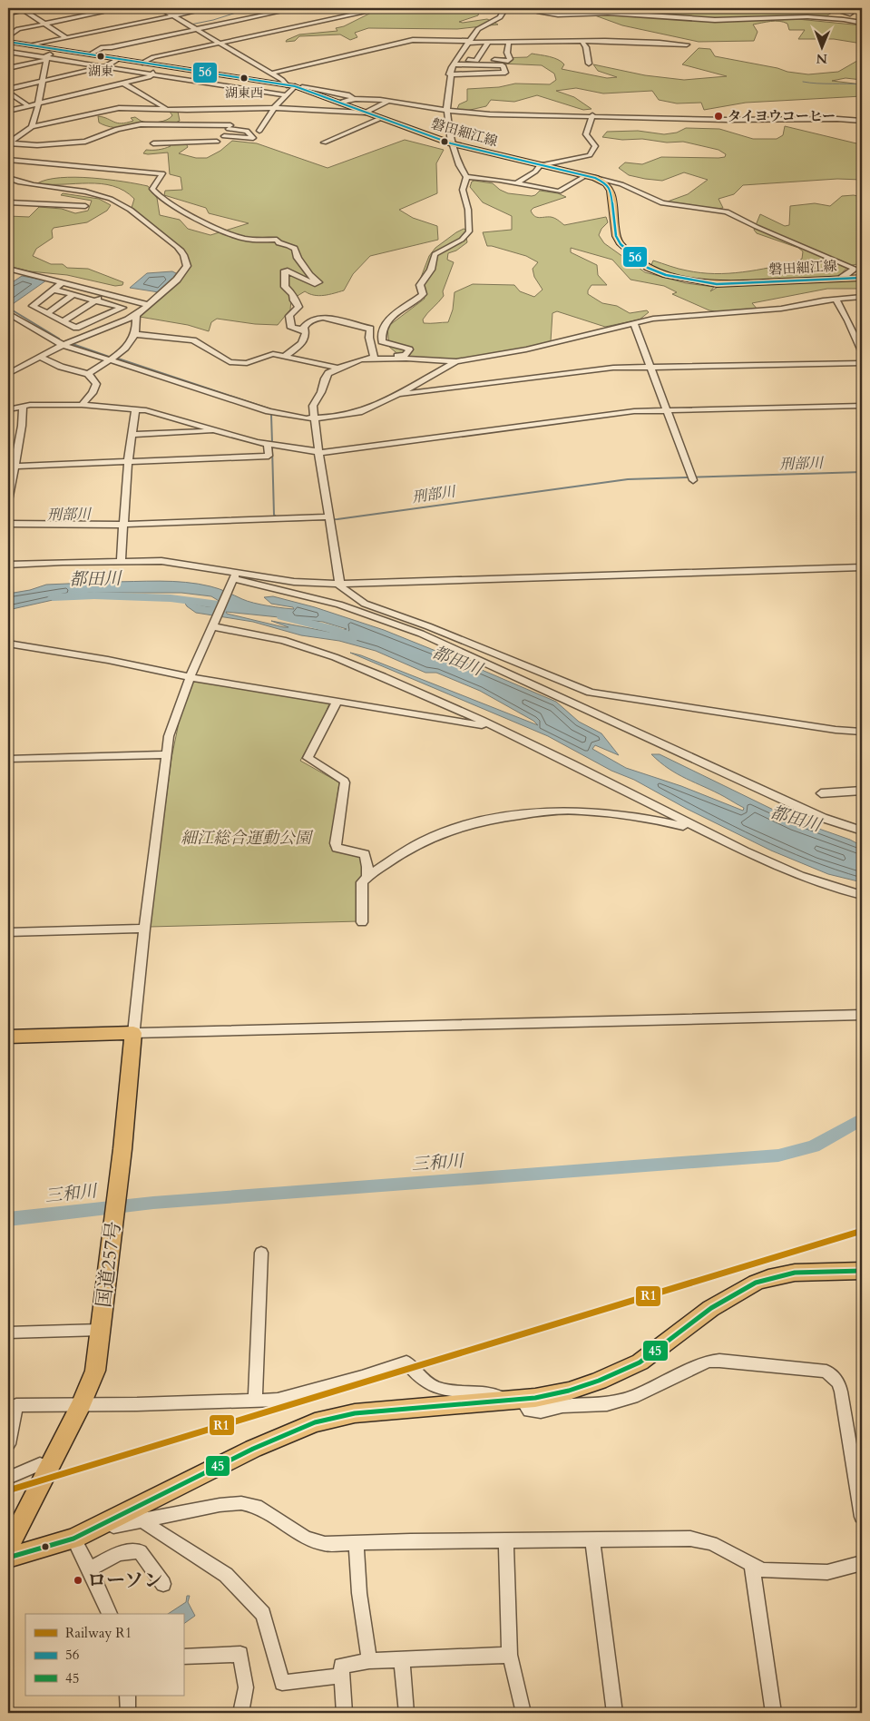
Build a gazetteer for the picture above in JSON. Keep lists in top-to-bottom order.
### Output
{
  "streets": {
    "highway": ["国道257号"],
    "main road": ["磐田細江線"]
  },
  "water": ["刑部川", "都田川", "三和川"],
  "parks": ["細江総合運動公園"],
  "places": [
    "湖東",
    "湖東西",
    "タイヨウコーヒー",
    "ローソン"
  ],
  "lines": ["transit line 56", "rail line R1", "transit line 45"],
  "legend": ["Railway R1", "56", "45"],
  "north": "bottom"
}
